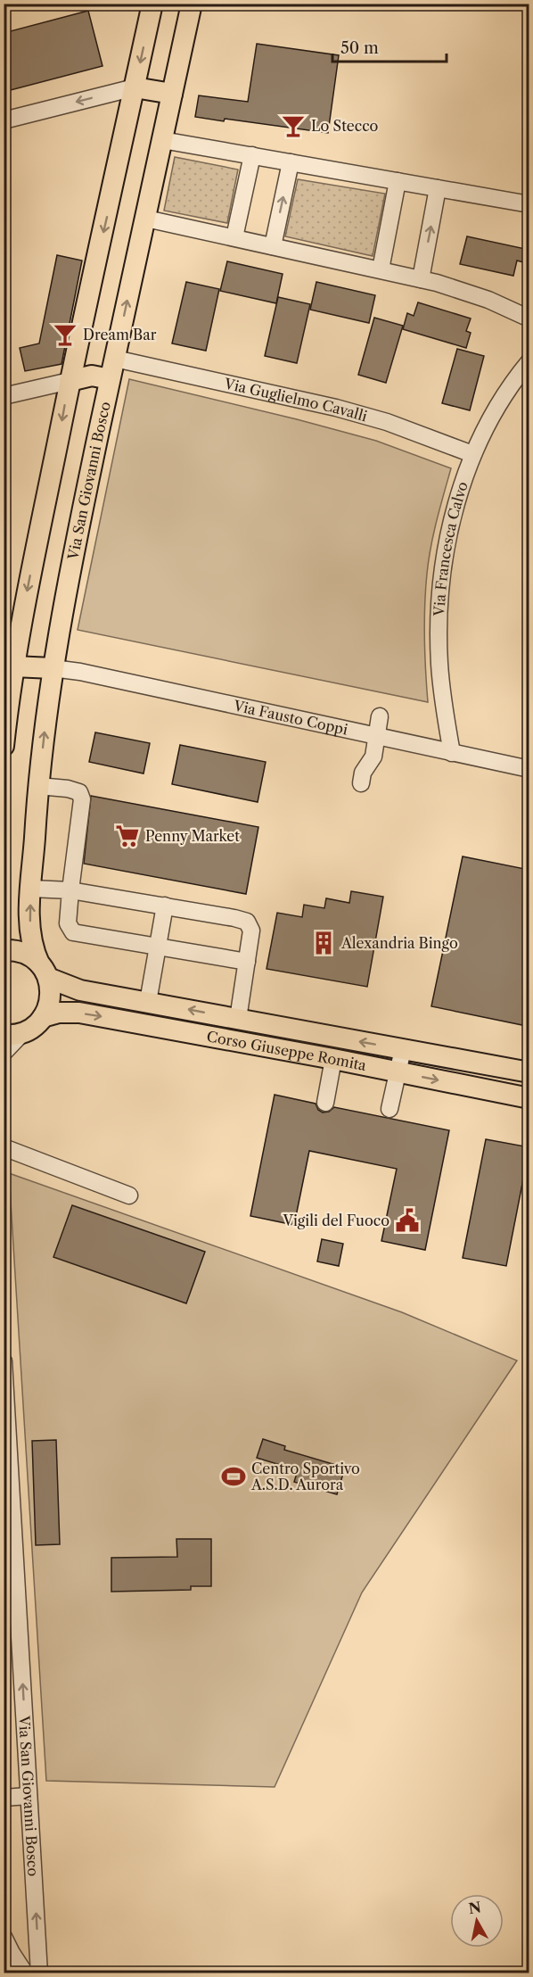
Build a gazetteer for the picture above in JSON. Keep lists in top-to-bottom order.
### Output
{
  "streets": {
    "main road": ["Via San Giovanni Bosco", "Corso Giuseppe Romita"],
    "street": ["Via Guglielmo Cavalli", "Via Francesca Calvo", "Via Fausto Coppi"]
  },
  "crossings": [
    ["Via Guglielmo Cavalli", "Via San Giovanni Bosco"],
    ["Via Guglielmo Cavalli", "Via Francesca Calvo"],
    ["Via San Giovanni Bosco", "Via Fausto Coppi"],
    ["Via San Giovanni Bosco", "Corso Giuseppe Romita"],
    ["Via Francesca Calvo", "Via Fausto Coppi"]
  ],
  "one_way": ["Via San Giovanni Bosco"],
  "places": {
    "bar": ["Lo Stecco", "Dream Bar"],
    "supermarket": ["Penny Market"],
    "building": ["Alexandria Bingo"],
    "public building": ["Vigili del Fuoco"],
    "sports": ["Centro Sportivo A.S.D. Aurora"]
  },
  "scale_bar": "50 m",
  "north": "top"
}
